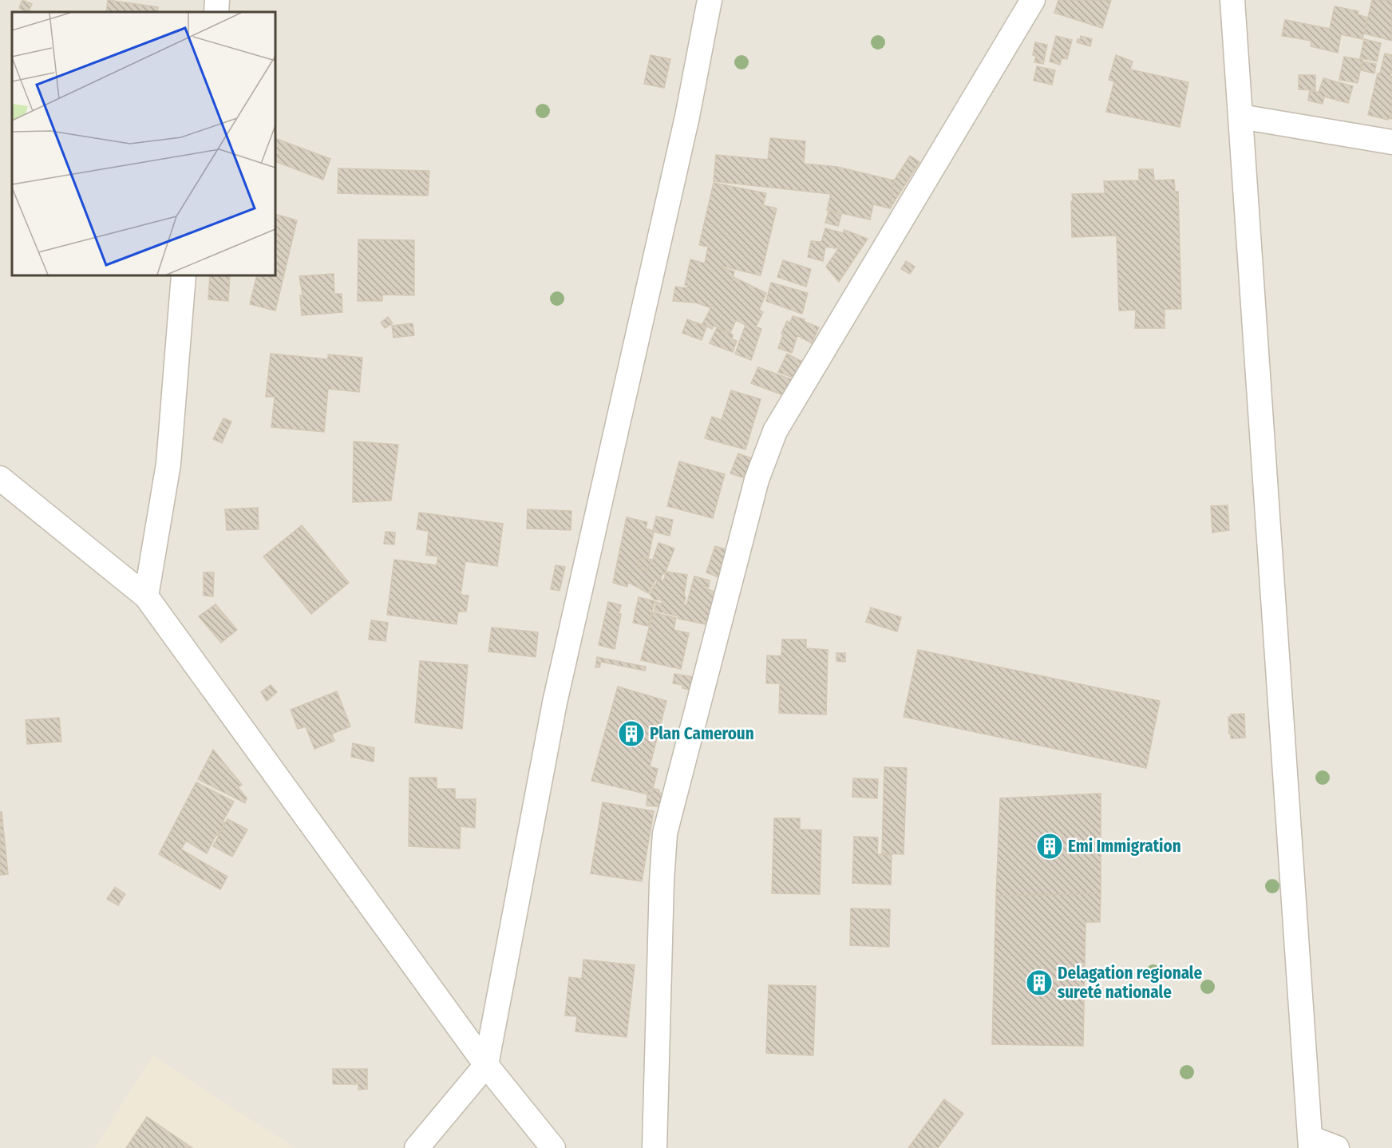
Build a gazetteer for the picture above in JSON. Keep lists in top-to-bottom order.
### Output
{
  "places": {
    "building": ["Plan Cameroun", "Emi Immigration", "Delagation regionale sureté nationale"]
  }
}
